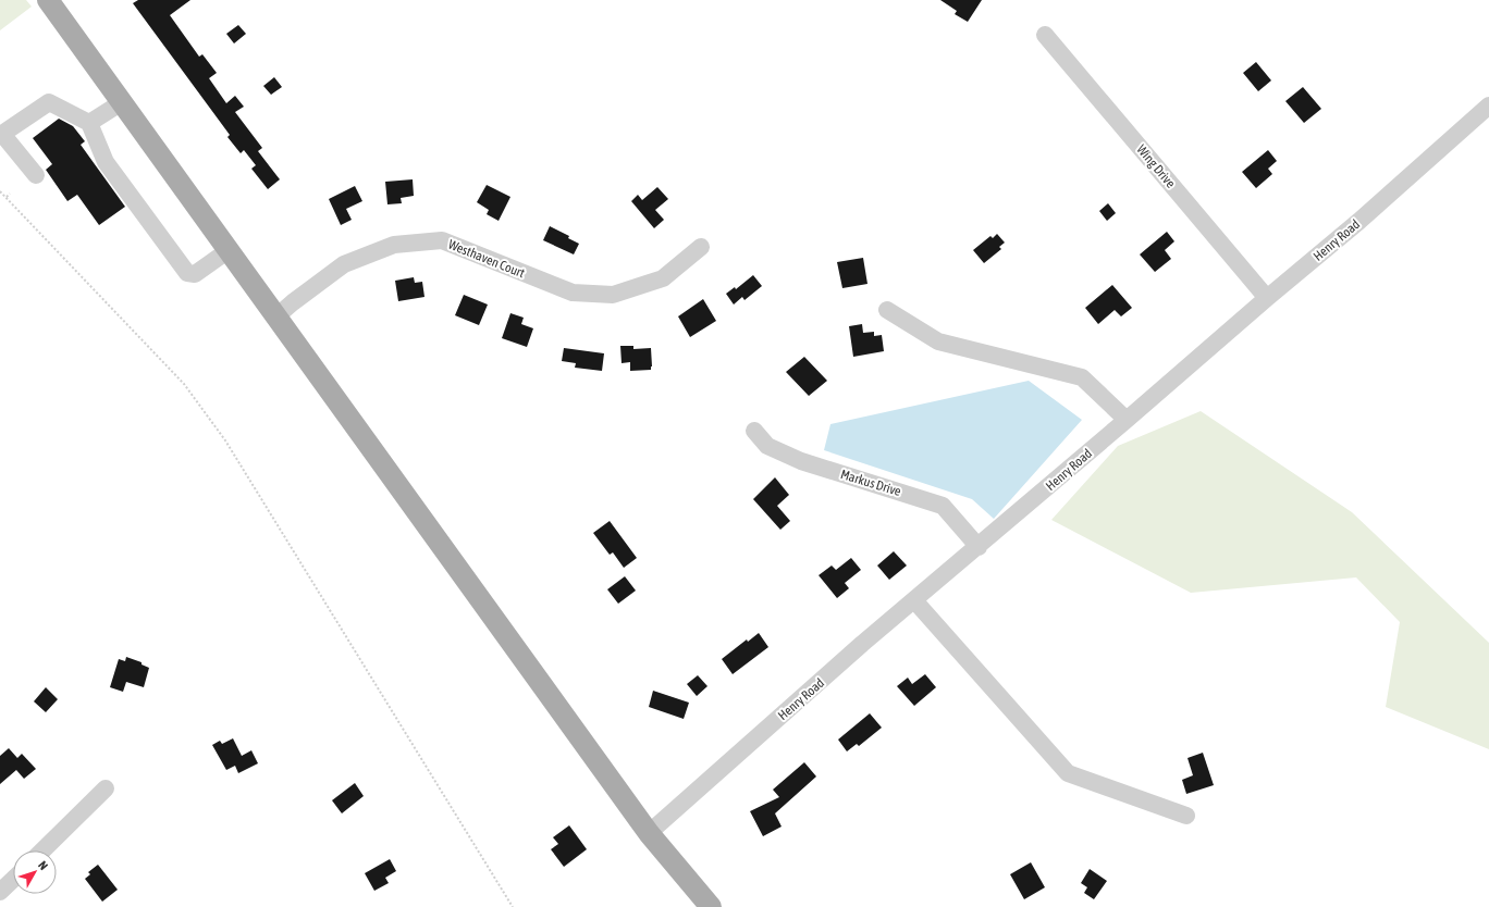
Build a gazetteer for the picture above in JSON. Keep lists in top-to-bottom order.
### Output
{
  "streets": {
    "street": [
      "Wing Drive",
      "Henry Road",
      "Westhaven Court",
      "Markus Drive"
    ]
  },
  "crossings": [
    ["Wing Drive", "Henry Road"],
    ["Henry Road", "Markus Drive"]
  ],
  "north": "top right"
}
